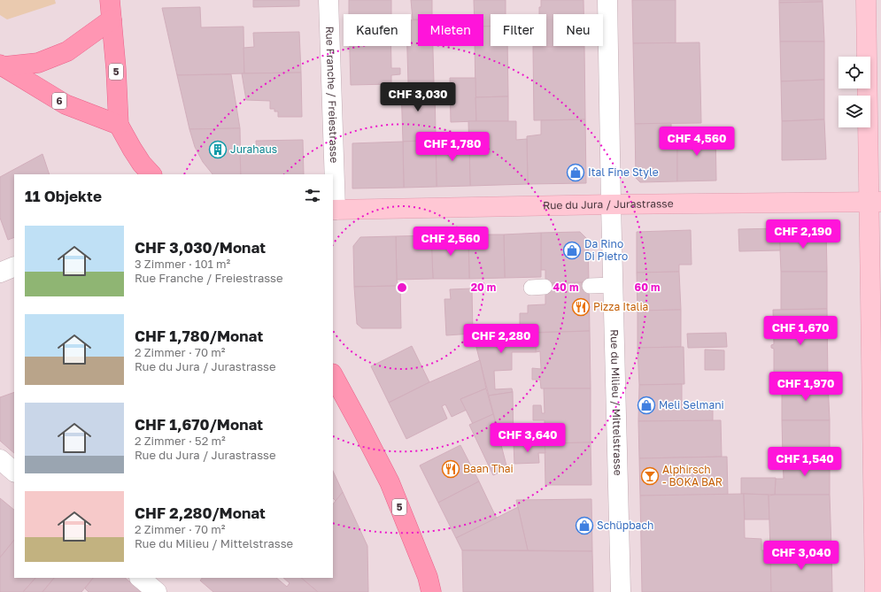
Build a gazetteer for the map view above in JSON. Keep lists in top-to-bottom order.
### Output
{
  "streets": {
    "main road": ["5", "6"],
    "street": ["Rue Franche / Freiestrasse", "Rue du Jura / Jurastrasse", "Rue du Milieu / Mittelstrasse"]
  },
  "crossings": [
    ["5", "6"],
    ["Rue du Jura / Jurastrasse", "Rue du Milieu / Mittelstrasse"]
  ],
  "places": {
    "building": ["Jurahaus"],
    "shop": [
      "Ital Fine Style",
      "Da Rino Di Pietro",
      "Meli Selmani",
      "Schüpbach"
    ],
    "restaurant": ["Pizza Italia", "Baan Thai"],
    "bar": ["Alphirsch - BOKA BAR"]
  },
  "page": {
    "chip": [
      "Kaufen",
      "Mieten",
      "Filter",
      "Neu"
    ],
    "price": [
      "CHF 3,030",
      "CHF 4,560",
      "CHF 1,780",
      "CHF 2,190",
      "CHF 2,560",
      "CHF 1,670",
      "CHF 2,280",
      "CHF 1,970",
      "CHF 3,640",
      "CHF 1,540",
      "CHF 3,040"
    ],
    "heading": "11 Objekte",
    "list": [
      {
        "name": "CHF 3,030/Monat",
        "note": "3 Zimmer · 101 m² · Rue Franche / Freiestrasse"
      },
      {
        "name": "CHF 1,780/Monat",
        "note": "2 Zimmer · 70 m² · Rue du Jura / Jurastrasse"
      },
      {
        "name": "CHF 1,670/Monat",
        "note": "2 Zimmer · 52 m² · Rue du Jura / Jurastrasse"
      },
      {
        "name": "CHF 2,280/Monat",
        "note": "2 Zimmer · 70 m² · Rue du Milieu / Mittelstrasse"
      }
    ]
  },
  "rings": ["20 m", "40 m", "60 m"]
}
